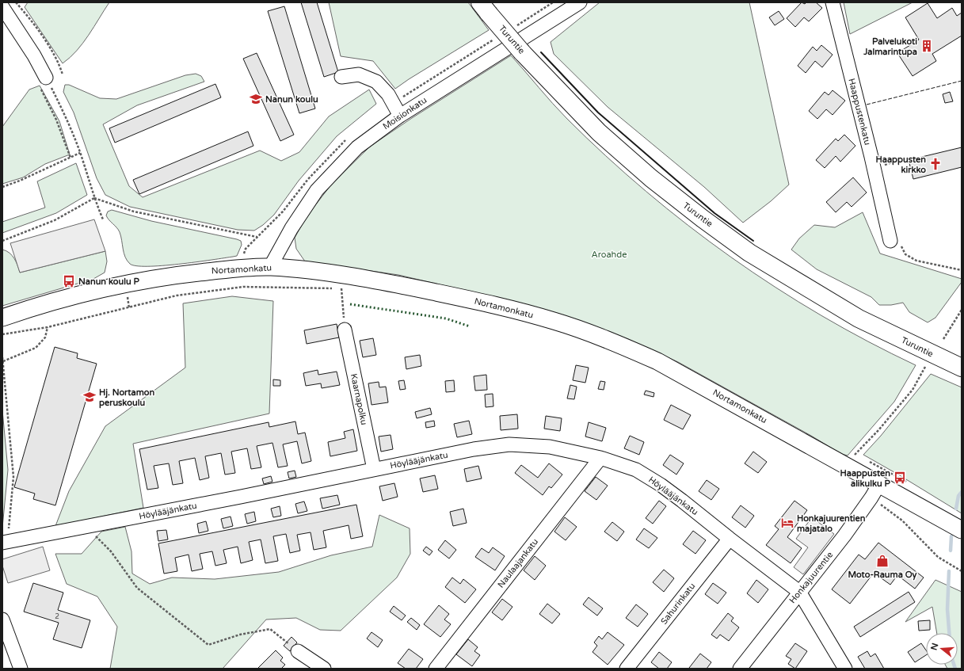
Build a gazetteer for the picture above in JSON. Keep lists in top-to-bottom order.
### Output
{
  "streets": {
    "highway": ["Turuntie"],
    "main road": ["Nortamonkatu"],
    "street": [
      "Haappustenkatu",
      "Moisionkatu",
      "Kaarnapolku",
      "Höylääjänkatu",
      "Naulaajankatu",
      "Honkajuurentie",
      "Sahurinkatu"
    ]
  },
  "crossings": [
    ["Moisionkatu", "Nortamonkatu"],
    ["Nortamonkatu", "Honkajuurentie"],
    ["Kaarnapolku", "Höylääjänkatu"],
    ["Höylääjänkatu", "Naulaajankatu"],
    ["Höylääjänkatu", "Honkajuurentie"],
    ["Höylääjänkatu", "Sahurinkatu"]
  ],
  "parks": ["Aroahde"],
  "places": {
    "building": ["Palvelukoti Jalmarintupa"],
    "school or university": ["Nanun koulu", "Hj. Nortamon peruskoulu"],
    "church": ["Haappusten kirkko"],
    "bus stop": ["Nanun koulu P", "Haappusten alikulku P"],
    "hotel": ["Honkajuurentien majatalo"],
    "shop": ["Moto-Rauma Oy"]
  },
  "house_numbers": ["2"],
  "north": "left"
}
